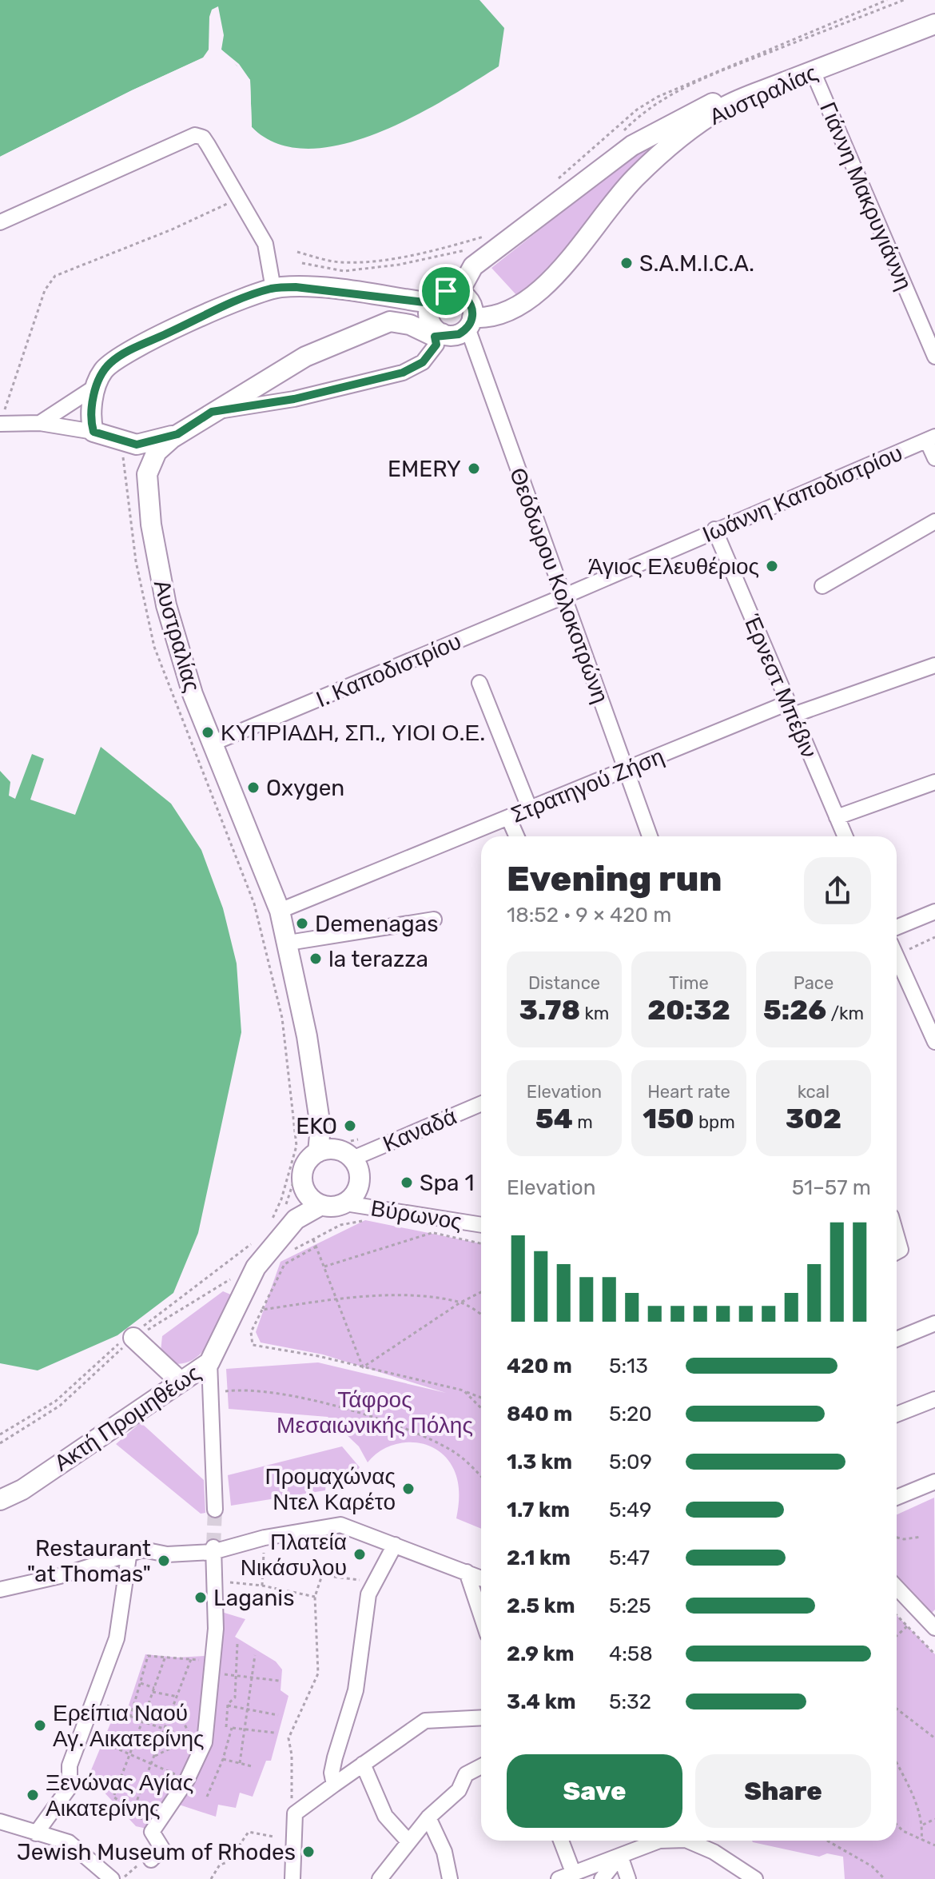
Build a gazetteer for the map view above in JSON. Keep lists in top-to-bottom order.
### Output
{
  "streets": {
    "main road": ["Αυστραλίας", "Ακτή Προμηθέως"],
    "street": [
      "Γιάννη Μακρυγιάννη",
      "Ιωάννη Καποδιστρίου",
      "Θεόδωρου Κολοκοτρώνη",
      "Ι. Καποδιστρίου",
      "Έρνεστ Μπέβιν",
      "Στρατηγού Ζήση",
      "Καναδά",
      "Βύρωνος"
    ]
  },
  "crossings": [
    ["Αυστραλίας", "Γιάννη Μακρυγιάννη"],
    ["Αυστραλίας", "Θεόδωρου Κολοκοτρώνη"],
    ["Αυστραλίας", "Ι. Καποδιστρίου"],
    ["Αυστραλίας", "Στρατηγού Ζήση"],
    ["Αυστραλίας", "Καναδά"],
    ["Ιωάννη Καποδιστρίου", "Θεόδωρου Κολοκοτρώνη"],
    ["Ιωάννη Καποδιστρίου", "Ι. Καποδιστρίου"],
    ["Ιωάννη Καποδιστρίου", "Έρνεστ Μπέβιν"],
    ["Θεόδωρου Κολοκοτρώνη", "Ι. Καποδιστρίου"],
    ["Θεόδωρου Κολοκοτρώνη", "Στρατηγού Ζήση"],
    ["Έρνεστ Μπέβιν", "Στρατηγού Ζήση"]
  ],
  "parks": ["Τάφρος Μεσαιωνικής Πόλης"],
  "places": [
    "S.A.M.I.C.A.",
    "EMERY",
    "Άγιος Ελευθέριος",
    "ΚΥΠΡΙΑΔΗ, ΣΠ., ΥΙΟΙ Ο.Ε.",
    "Oxygen",
    "Demenagas",
    "la terazza",
    "EKO",
    "Spa 1",
    "Προμαχώνας Ντελ Καρέτο",
    "Πλατεία Νικάσυλου",
    "Restaurant \"at Thomas\"",
    "Laganis",
    "Ερείπια Ναού Αγ. Αικατερίνης",
    "Ξενώνας Αγίας Αικατερίνης",
    "Jewish Museum of Rhodes"
  ],
  "page": {
    "heading": ["Evening run", "18:52 · 9 × 420 m"],
    "stats": [
      ["Distance", "3.78 km"],
      ["Time", "20:32"],
      ["Pace", "5:26 /km"],
      ["Elevation", "54 m"],
      ["Heart rate", "150 bpm"],
      ["kcal", "302"]
    ],
    "chart": ["Elevation", "51–57 m"],
    "list": [
      {
        "name": "420 m",
        "note": "5:13"
      },
      {
        "name": "840 m",
        "note": "5:20"
      },
      {
        "name": "1.3 km",
        "note": "5:09"
      },
      {
        "name": "1.7 km",
        "note": "5:49"
      },
      {
        "name": "2.1 km",
        "note": "5:47"
      },
      {
        "name": "2.5 km",
        "note": "5:25"
      },
      {
        "name": "2.9 km",
        "note": "4:58"
      },
      {
        "name": "3.4 km",
        "note": "5:32"
      }
    ],
    "buttons": ["Save", "Share"]
  }
}
